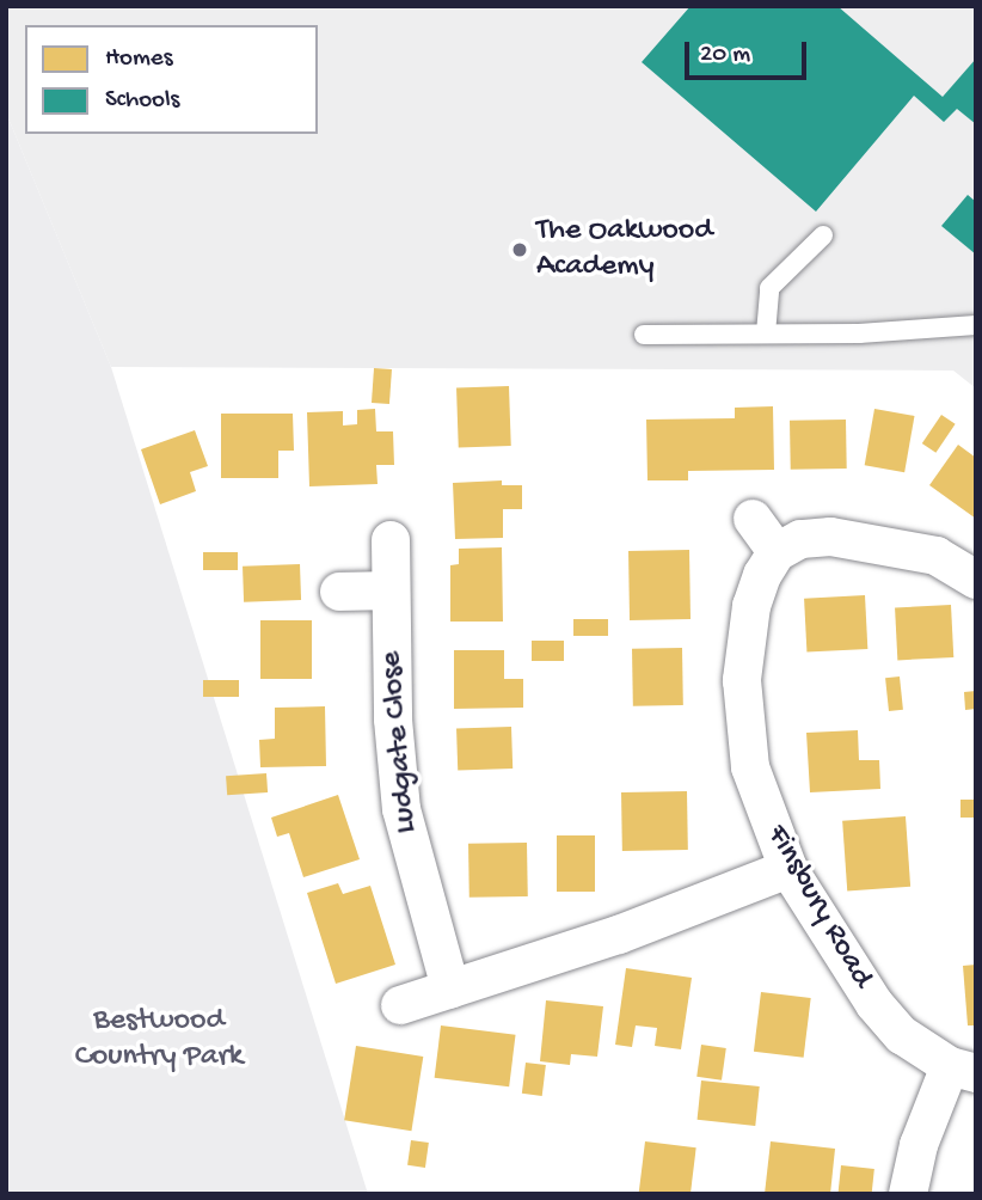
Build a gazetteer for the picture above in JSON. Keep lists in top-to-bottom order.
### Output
{
  "streets": {
    "street": ["Ludgate Close", "Finsbury Road"]
  },
  "parks": ["Bestwood Country Park"],
  "places": ["The Oakwood Academy"],
  "legend": ["Homes", "Schools"],
  "scale_bar": "20 m"
}
